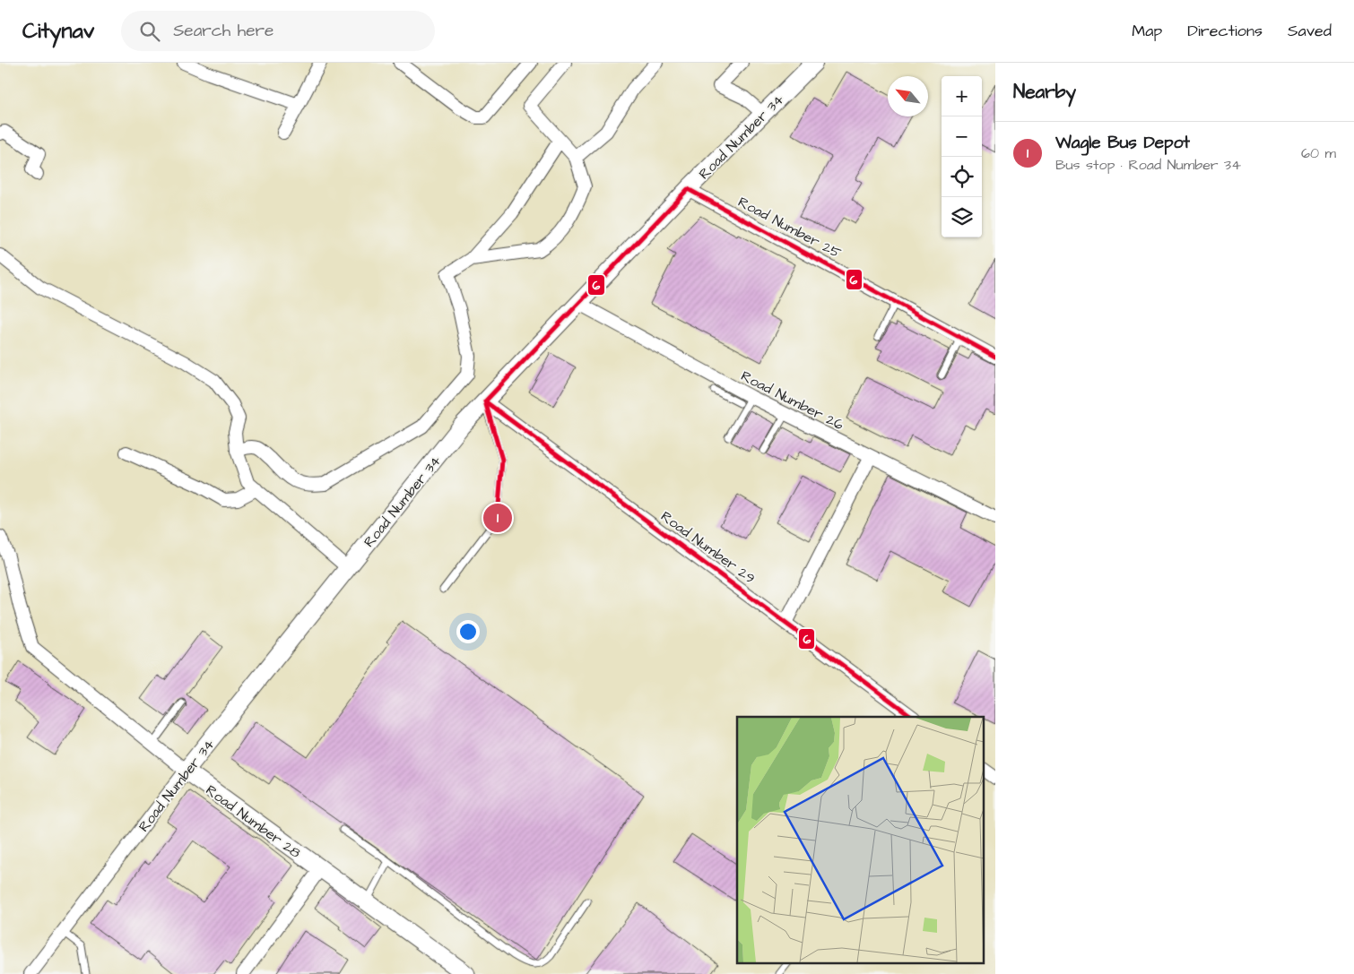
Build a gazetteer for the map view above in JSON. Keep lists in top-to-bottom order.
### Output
{
  "streets": {
    "street": [
      "Road Number 34",
      "Road Number 25",
      "Road Number 26",
      "Road Number 29",
      "Road Number 28"
    ]
  },
  "crossings": [
    ["Road Number 34", "Road Number 25"],
    ["Road Number 34", "Road Number 26"],
    ["Road Number 34", "Road Number 29"],
    ["Road Number 34", "Road Number 28"]
  ],
  "lines": ["transit line 6"],
  "north": "top left",
  "page": {
    "header": "Citynav",
    "search": "Search here",
    "nav": ["Map", "Directions", "Saved"],
    "heading": "Nearby",
    "map_buttons": ["+", "−"],
    "list": [
      {
        "mark": "1",
        "name": "Wagle Bus Depot",
        "note": "Bus stop · Road Number 34",
        "value": "60 m"
      }
    ],
    "pins": "1"
  }
}
